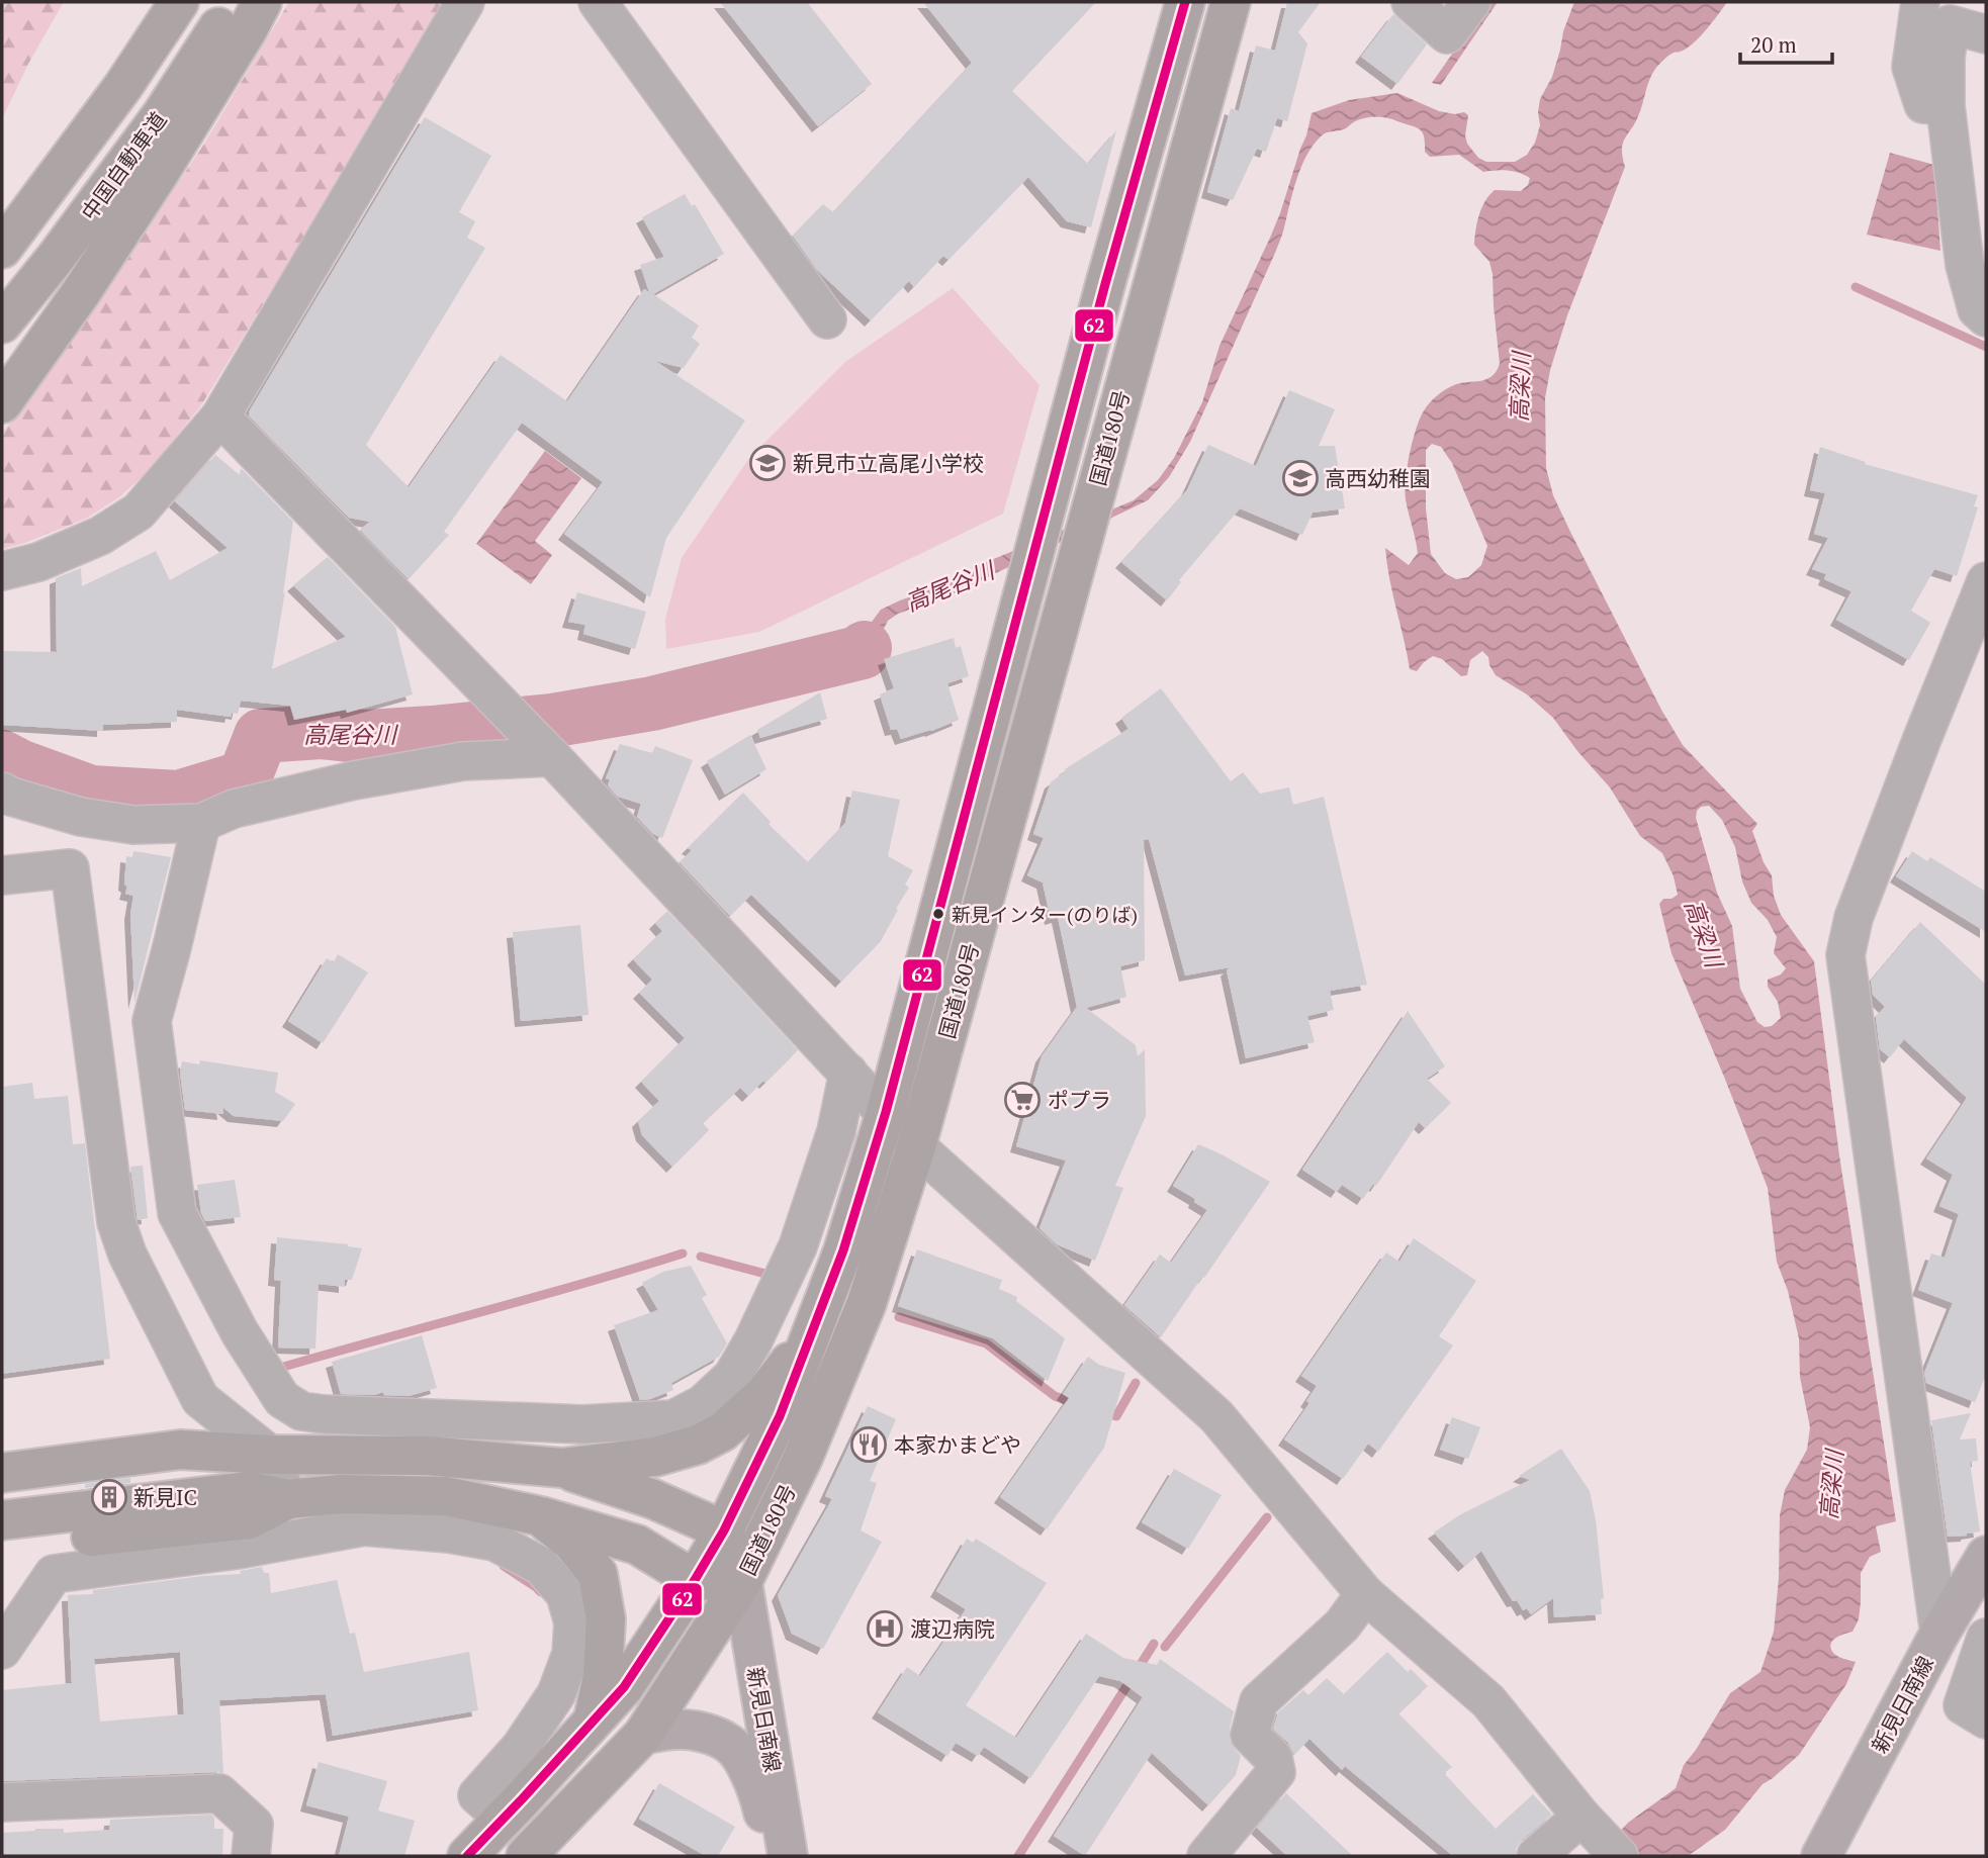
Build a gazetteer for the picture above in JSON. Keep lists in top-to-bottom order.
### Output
{
  "streets": {
    "highway": ["中国自動車道", "国道180号"],
    "main road": ["新見日南線"]
  },
  "crossings": [
    ["国道180号", "新見日南線"]
  ],
  "water": ["高梁川", "高尾谷川"],
  "places": {
    "school or university": ["新見市立高尾小学校", "高西幼稚園"],
    "other": ["新見インター(のりば)"],
    "supermarket": ["ポプラ"],
    "restaurant": ["本家かまどや"],
    "building": ["新見IC"],
    "hospital": ["渡辺病院"]
  },
  "lines": ["transit line 62"],
  "scale_bar": "20 m"
}
